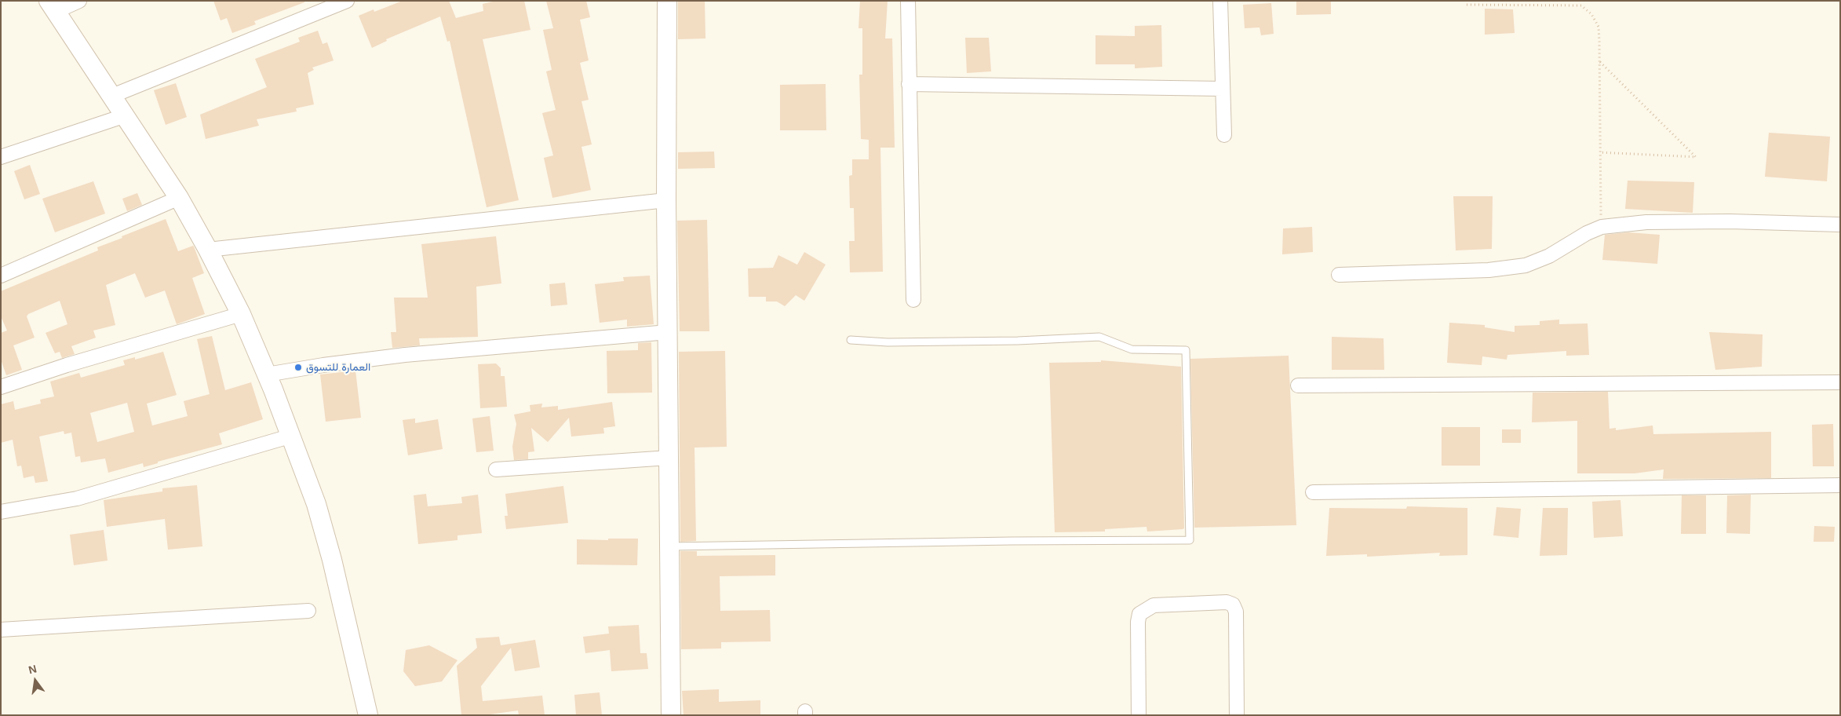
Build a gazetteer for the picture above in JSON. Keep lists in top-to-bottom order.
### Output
{
  "places": ["العمارة للتسوق"],
  "north": "top"
}
